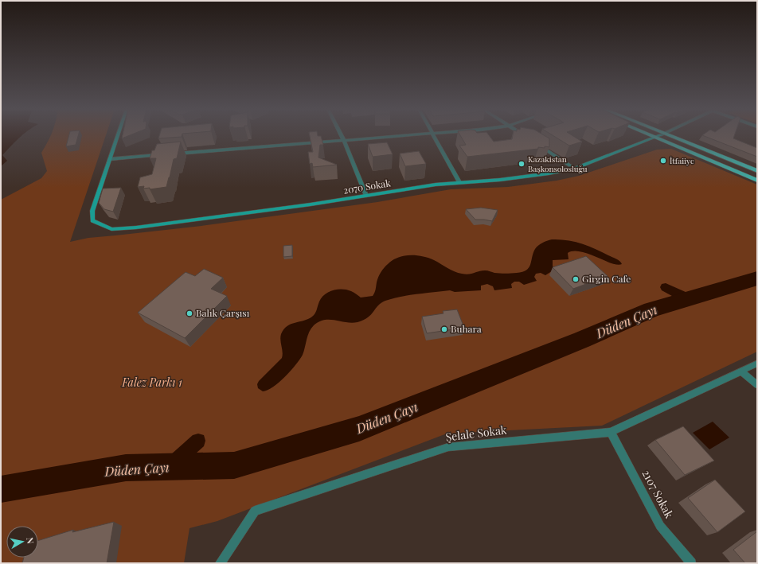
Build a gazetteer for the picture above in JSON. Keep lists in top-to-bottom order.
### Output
{
  "streets": {
    "street": ["2070 Sokak", "Şelale Sokak", "2107 Sokak"]
  },
  "crossings": [
    ["Şelale Sokak", "2107 Sokak"]
  ],
  "water": ["Düden Çayı"],
  "parks": ["Falez Parkı 1"],
  "places": [
    "İtfaiiye",
    "Kazakistan Başkonsolosluğu",
    "Girgin Cafe",
    "Balık Çarşısı",
    "Buhara"
  ],
  "north": "right"
}
